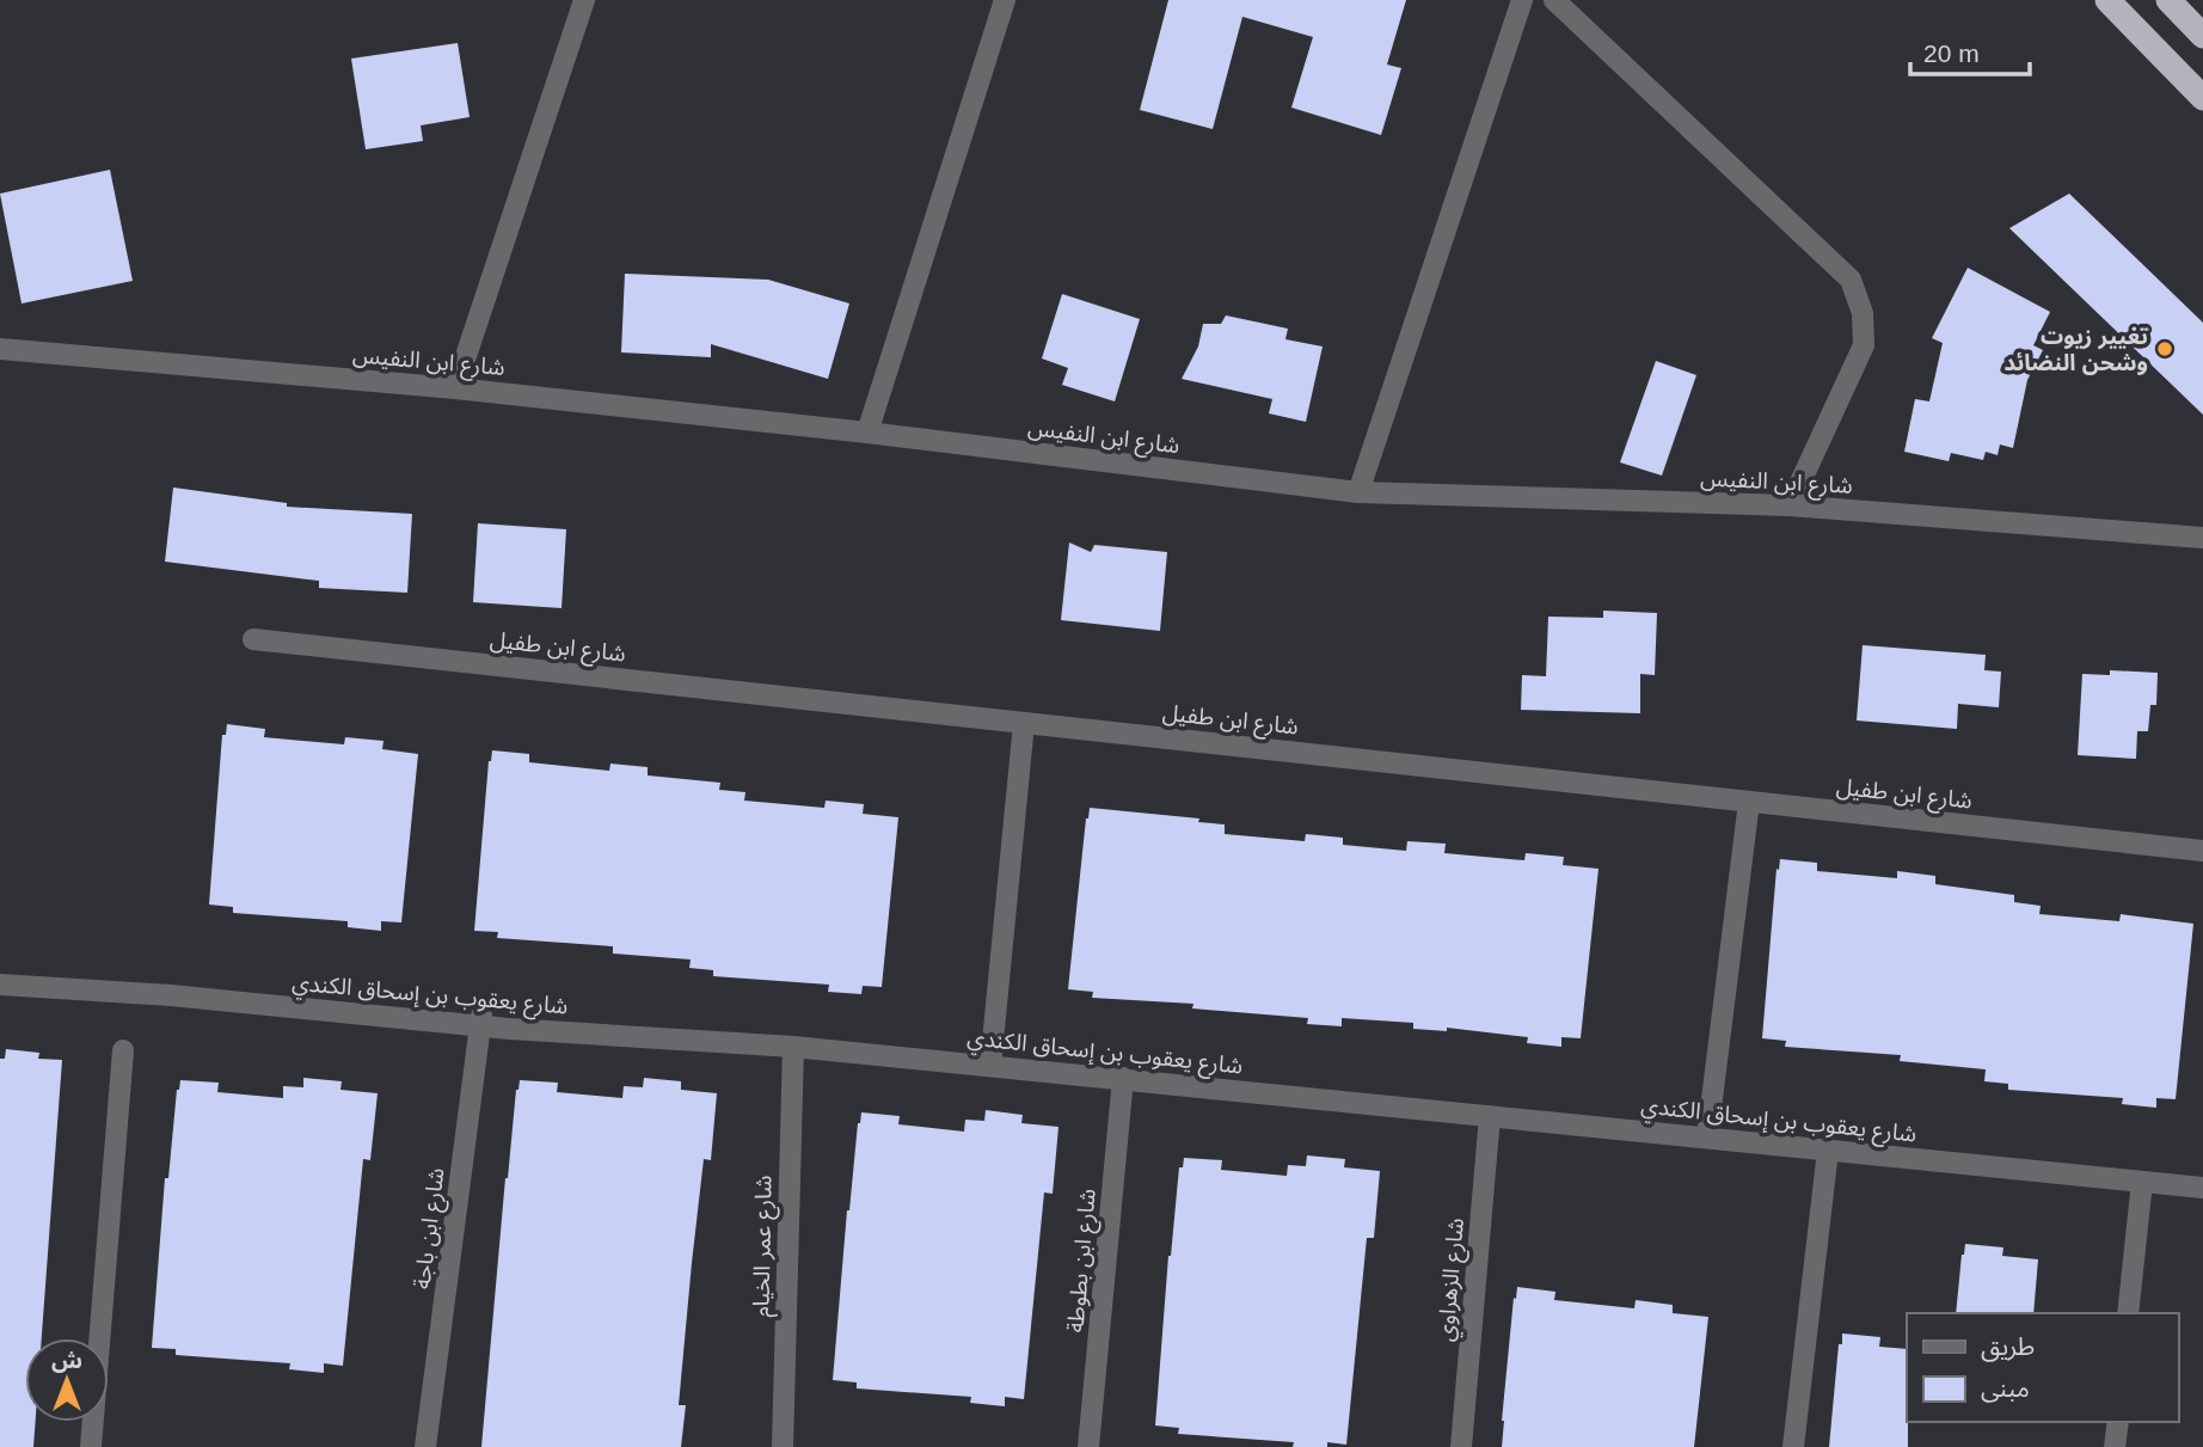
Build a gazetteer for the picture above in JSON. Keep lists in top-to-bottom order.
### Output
{
  "streets": {
    "street": [
      "شارع ابن النفيس",
      "شارع ابن طفيل",
      "شارع يعقوب بن إسحاق الكندي",
      "شارع ابن باجة",
      "شارع عمر الخيام",
      "شارع ابن بطوطة",
      "شارع الزهراوي"
    ]
  },
  "crossings": [
    ["شارع يعقوب بن إسحاق الكندي", "شارع ابن باجة"],
    ["شارع يعقوب بن إسحاق الكندي", "شارع عمر الخيام"],
    ["شارع يعقوب بن إسحاق الكندي", "شارع ابن بطوطة"],
    ["شارع يعقوب بن إسحاق الكندي", "شارع الزهراوي"]
  ],
  "places": ["تغيير زيوت وشحن النضائد"],
  "legend": ["طريق", "مبنى"],
  "scale_bar": "20 m",
  "north": "top"
}
